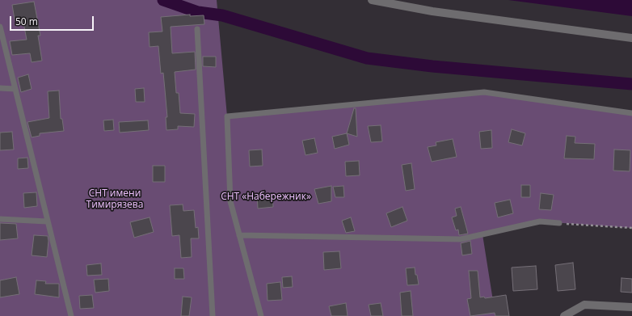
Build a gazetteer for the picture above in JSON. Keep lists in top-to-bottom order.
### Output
{
  "parks": ["СНТ имени Тимирязева", "СНТ «Набережник»"],
  "scale_bar": "50 m"
}
